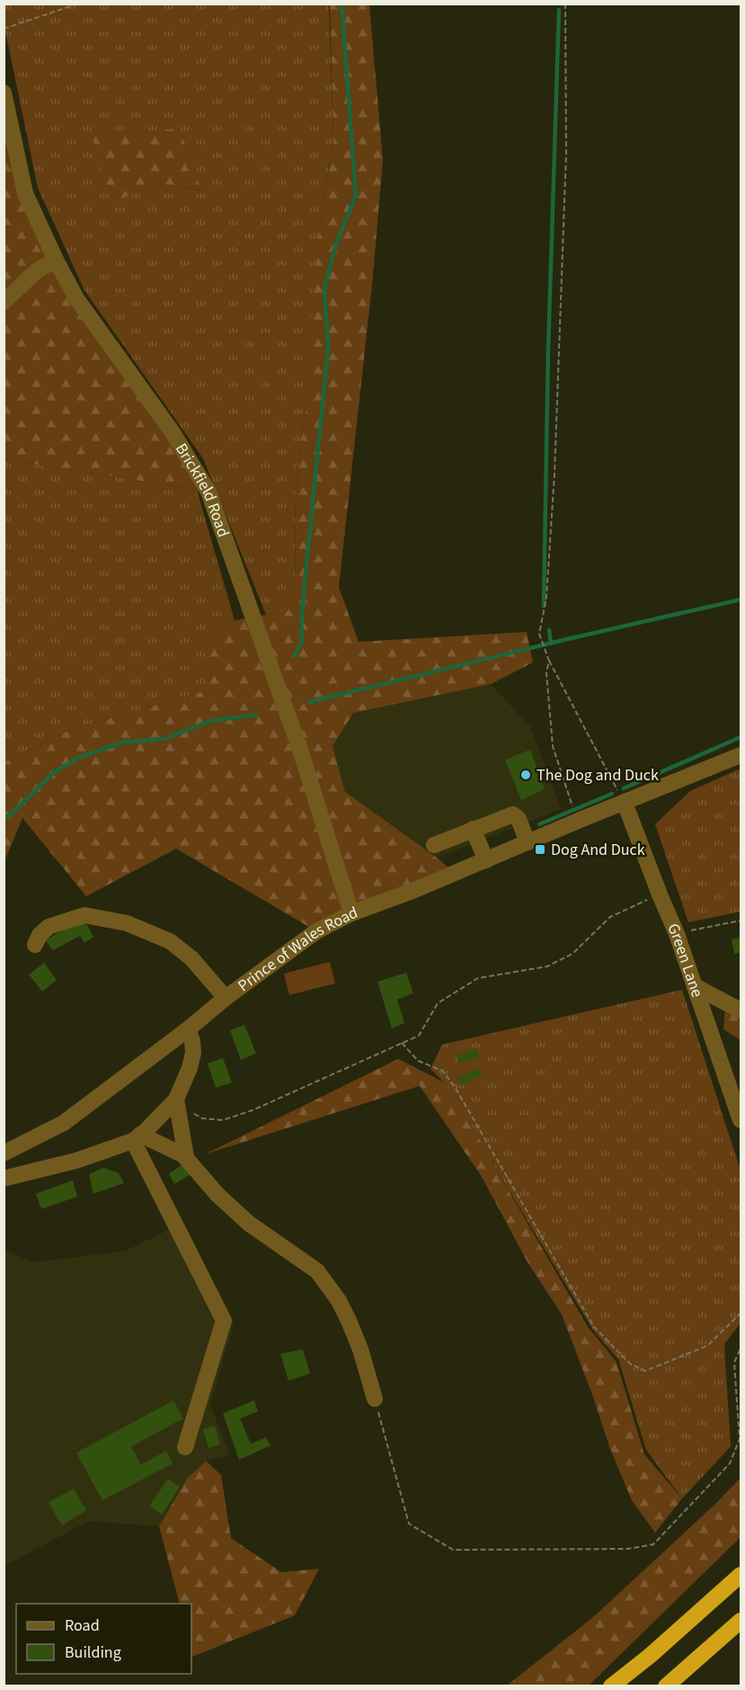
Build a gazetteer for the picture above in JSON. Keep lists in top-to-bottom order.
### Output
{
  "streets": {
    "street": ["Brickfield Road", "Prince of Wales Road", "Green Lane"]
  },
  "crossings": [
    ["Brickfield Road", "Prince of Wales Road"],
    ["Prince of Wales Road", "Green Lane"]
  ],
  "places": {
    "other": ["The Dog and Duck"],
    "transit": ["Dog And Duck"]
  },
  "legend": ["Road", "Building"]
}
